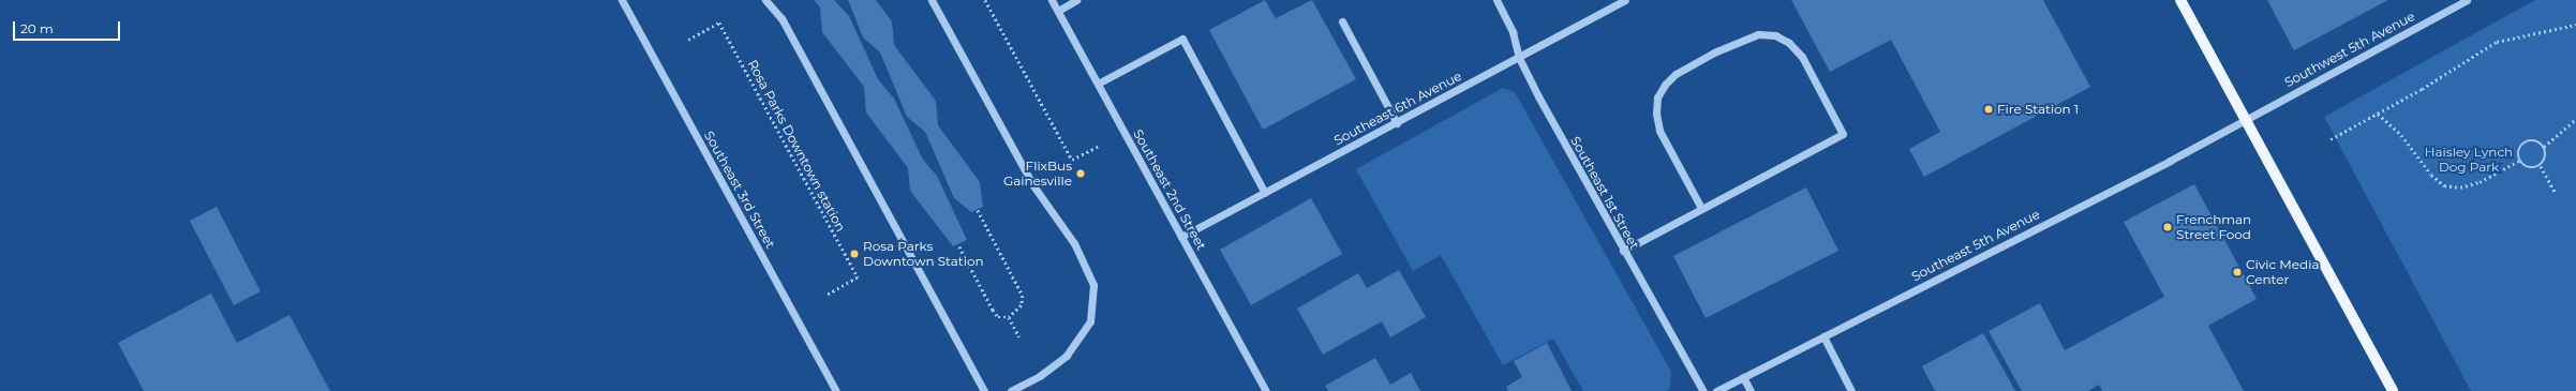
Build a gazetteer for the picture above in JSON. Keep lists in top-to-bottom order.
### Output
{
  "streets": {
    "street": [
      "Southwest 5th Avenue",
      "Southeast 6th Avenue",
      "Southeast 3rd Street",
      "Southeast 2nd Street",
      "Southeast 1st Street",
      "Southeast 5th Avenue"
    ],
    "path": ["Rosa Parks Downtown station"]
  },
  "crossings": [
    ["Southwest 5th Avenue", "Southeast 5th Avenue"],
    ["Southeast 6th Avenue", "Southeast 2nd Street"],
    ["Southeast 6th Avenue", "Southeast 1st Street"]
  ],
  "parks": ["Haisley Lynch Dog Park"],
  "places": [
    "Fire Station 1",
    "FlixBus Gainesville",
    "Frenchman Street Food",
    "Rosa Parks Downtown Station",
    "Civic Media Center"
  ],
  "scale_bar": "20 m"
}
